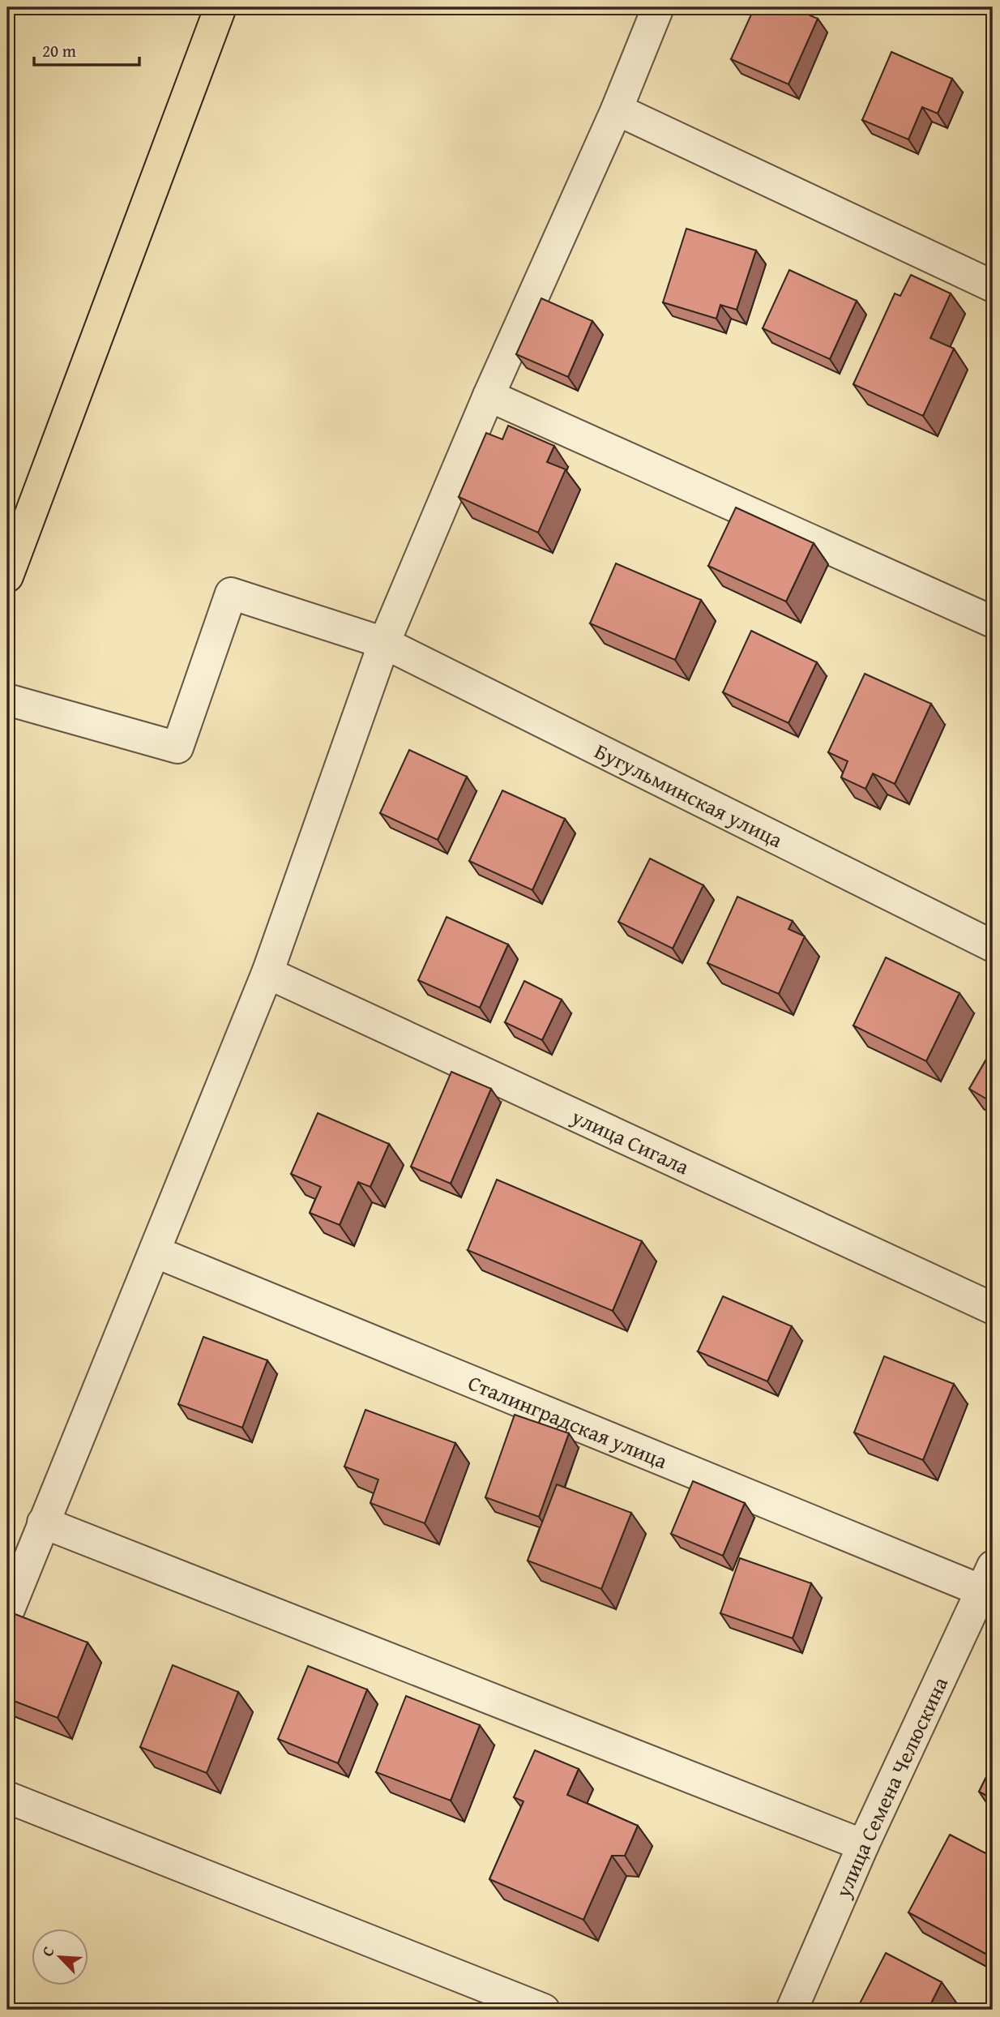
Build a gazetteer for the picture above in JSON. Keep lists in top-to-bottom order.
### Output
{
  "streets": {
    "street": [
      "Бугульминская улица",
      "улица Сигала",
      "Сталинградская улица",
      "улица Семена Челюскина"
    ]
  },
  "crossings": [
    ["Сталинградская улица", "улица Семена Челюскина"]
  ],
  "scale_bar": "20 m",
  "north": "top left"
}
